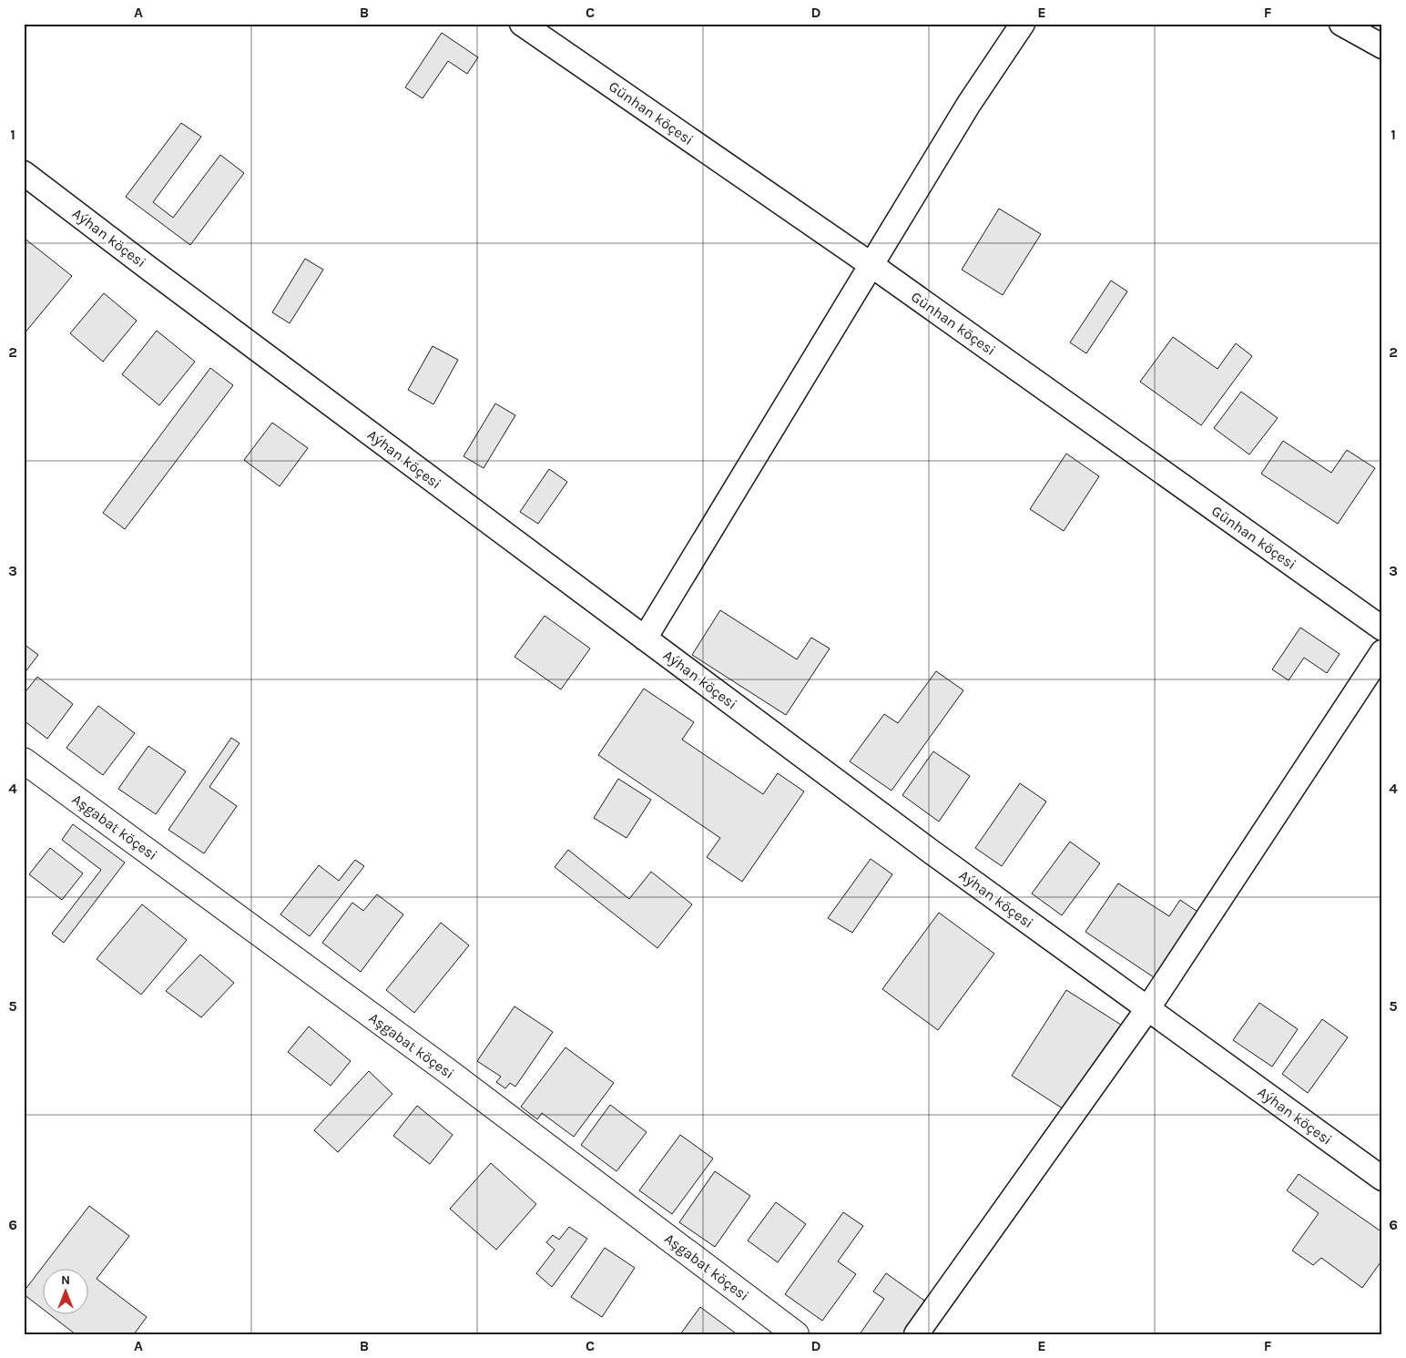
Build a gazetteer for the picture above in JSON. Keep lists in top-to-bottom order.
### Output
{
  "streets": {
    "street": ["Günhan köçesi", "Aýhan köçesi", "Aşgabat köçesi"]
  },
  "north": "top",
  "grid": {
    "columns": [
      "A",
      "B",
      "C",
      "D",
      "E",
      "F"
    ],
    "rows": [
      "1",
      "2",
      "3",
      "4",
      "5",
      "6"
    ]
  }
}
